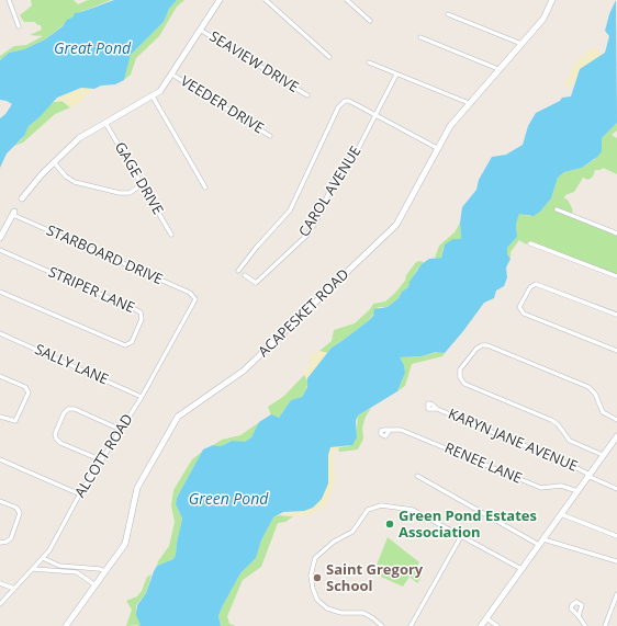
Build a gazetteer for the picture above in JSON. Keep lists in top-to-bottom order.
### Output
{
  "streets": {
    "main road": ["ACAPESKET ROAD"],
    "street": [
      "SEAVIEW DRIVE",
      "VEEDER DRIVE",
      "GAGE DRIVE",
      "CAROL AVENUE",
      "STARBOARD DRIVE",
      "STRIPER LANE",
      "SALLY LANE",
      "KARYN JANE AVENUE",
      "ALCOTT ROAD",
      "RENEE LANE"
    ]
  },
  "crossings": [
    ["STARBOARD DRIVE", "ALCOTT ROAD"],
    ["SALLY LANE", "ALCOTT ROAD"]
  ],
  "water": ["Great Pond", "Green Pond"],
  "places": ["Green Pond Estates Association", "Saint Gregory School"]
}
